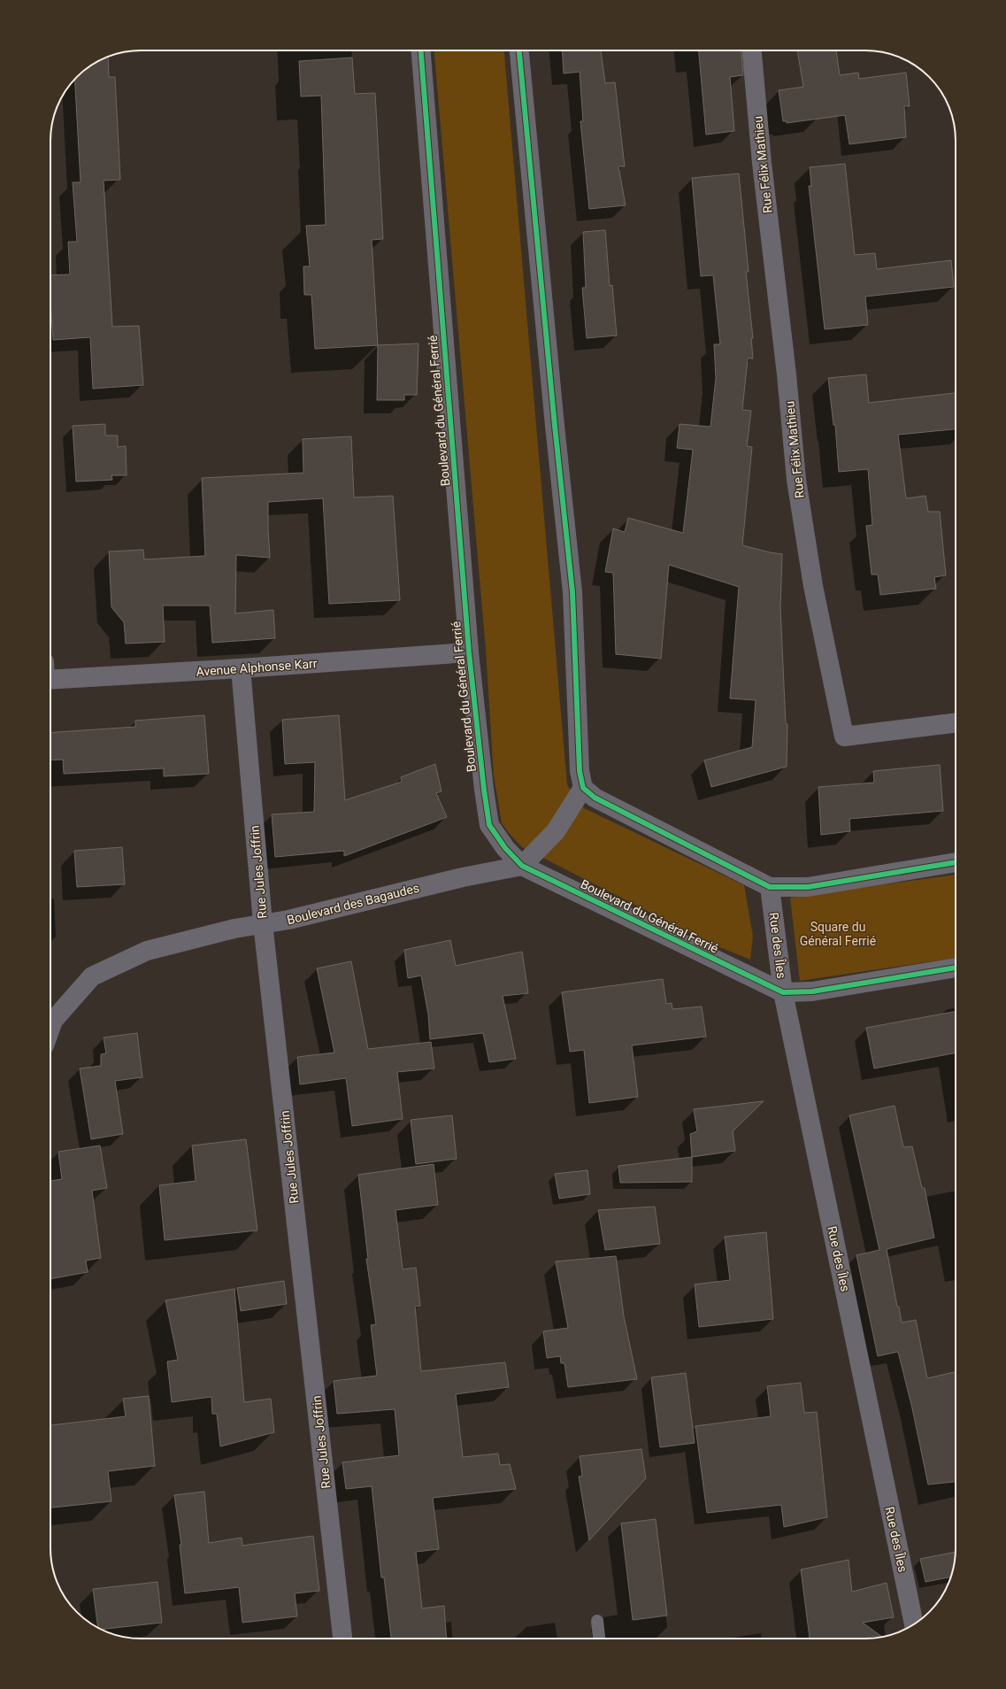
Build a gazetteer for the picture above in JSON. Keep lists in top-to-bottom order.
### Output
{
  "streets": {
    "street": [
      "Rue Félix Mathieu",
      "Boulevard du Général Ferrié",
      "Avenue Alphonse Karr",
      "Rue Jules Joffrin",
      "Boulevard des Bagaudes",
      "Rue des Îles"
    ]
  },
  "crossings": [
    ["Boulevard du Général Ferrié", "Avenue Alphonse Karr"],
    ["Boulevard du Général Ferrié", "Boulevard des Bagaudes"],
    ["Boulevard du Général Ferrié", "Rue des Îles"],
    ["Avenue Alphonse Karr", "Rue Jules Joffrin"],
    ["Rue Jules Joffrin", "Boulevard des Bagaudes"]
  ],
  "parks": ["Square du Général Ferrié"]
}
